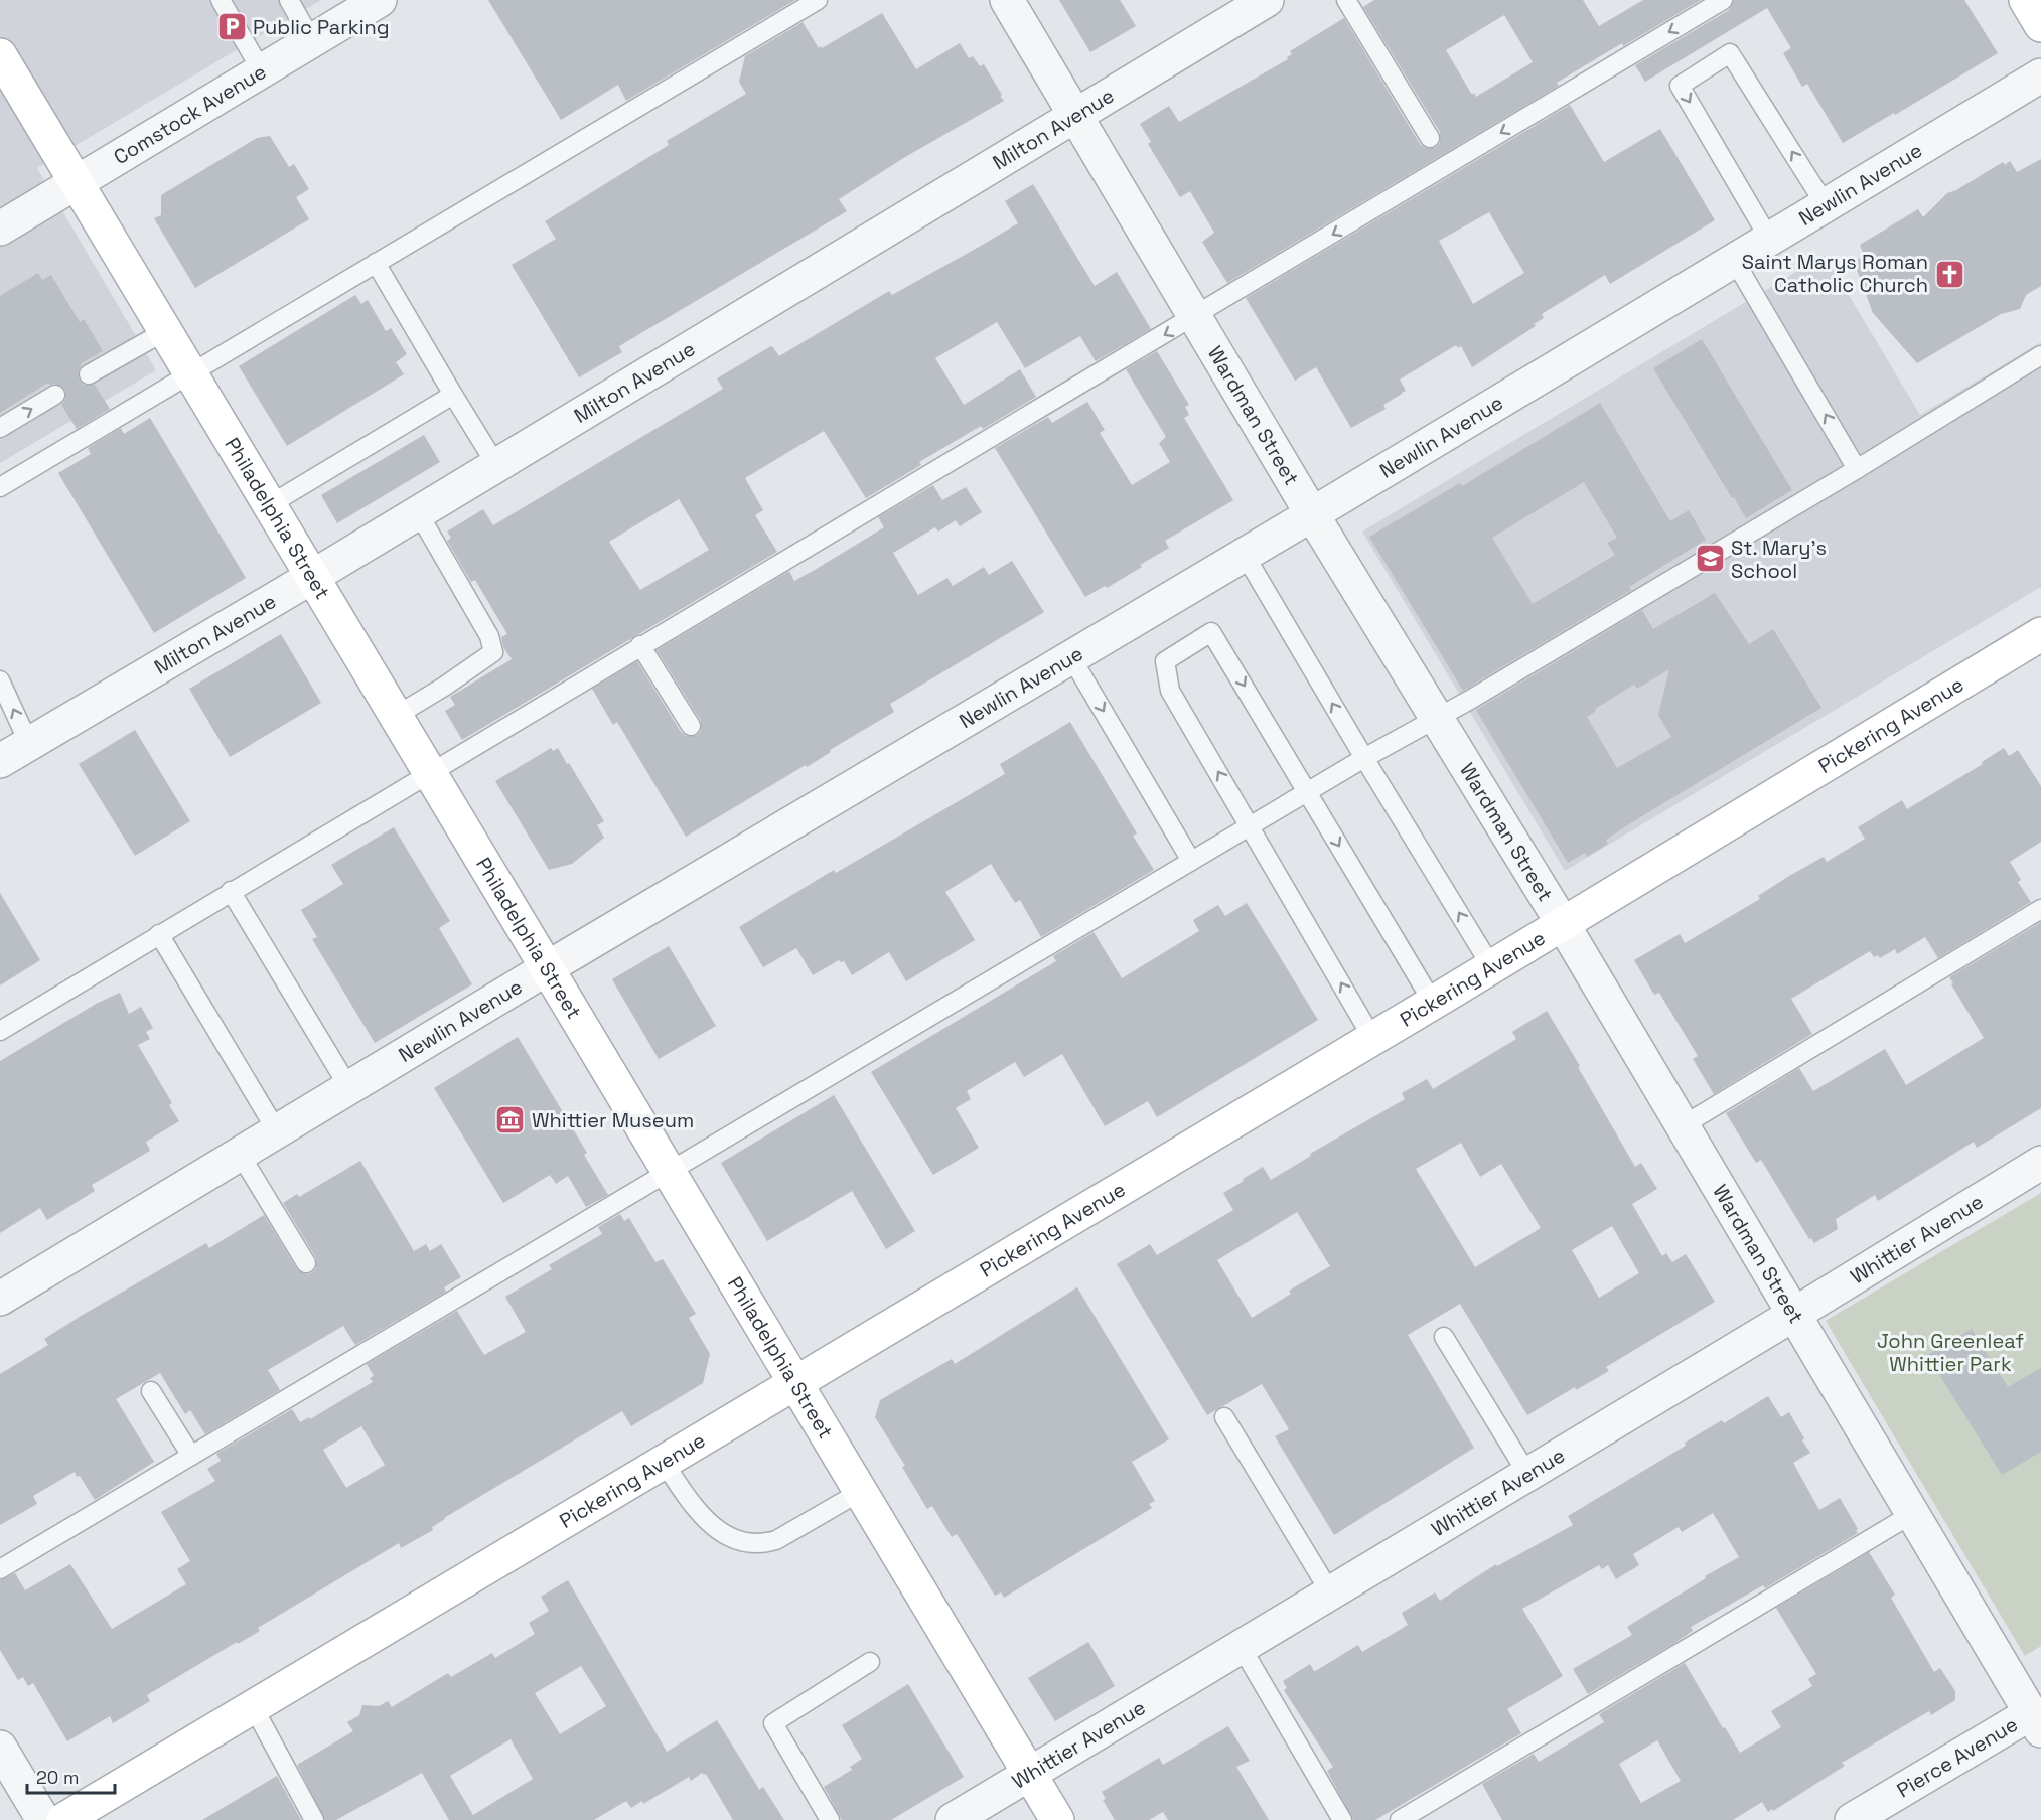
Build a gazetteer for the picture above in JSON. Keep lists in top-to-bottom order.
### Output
{
  "streets": {
    "street": [
      "Comstock Avenue",
      "Milton Avenue",
      "Newlin Avenue",
      "Wardman Street",
      "Philadelphia Street",
      "Pickering Avenue",
      "Whittier Avenue",
      "Pierce Avenue"
    ]
  },
  "crossings": [
    ["Comstock Avenue", "Philadelphia Street"],
    ["Milton Avenue", "Wardman Street"],
    ["Milton Avenue", "Philadelphia Street"],
    ["Newlin Avenue", "Wardman Street"],
    ["Newlin Avenue", "Philadelphia Street"],
    ["Wardman Street", "Pickering Avenue"],
    ["Wardman Street", "Whittier Avenue"],
    ["Wardman Street", "Pierce Avenue"],
    ["Philadelphia Street", "Pickering Avenue"],
    ["Philadelphia Street", "Whittier Avenue"]
  ],
  "parks": ["John Greenleaf Whittier Park"],
  "places": {
    "parking": ["Public Parking"],
    "church": ["Saint Marys Roman Catholic Church"],
    "school or university": ["St. Mary's School"],
    "museum": ["Whittier Museum"]
  },
  "scale_bar": "20 m"
}
